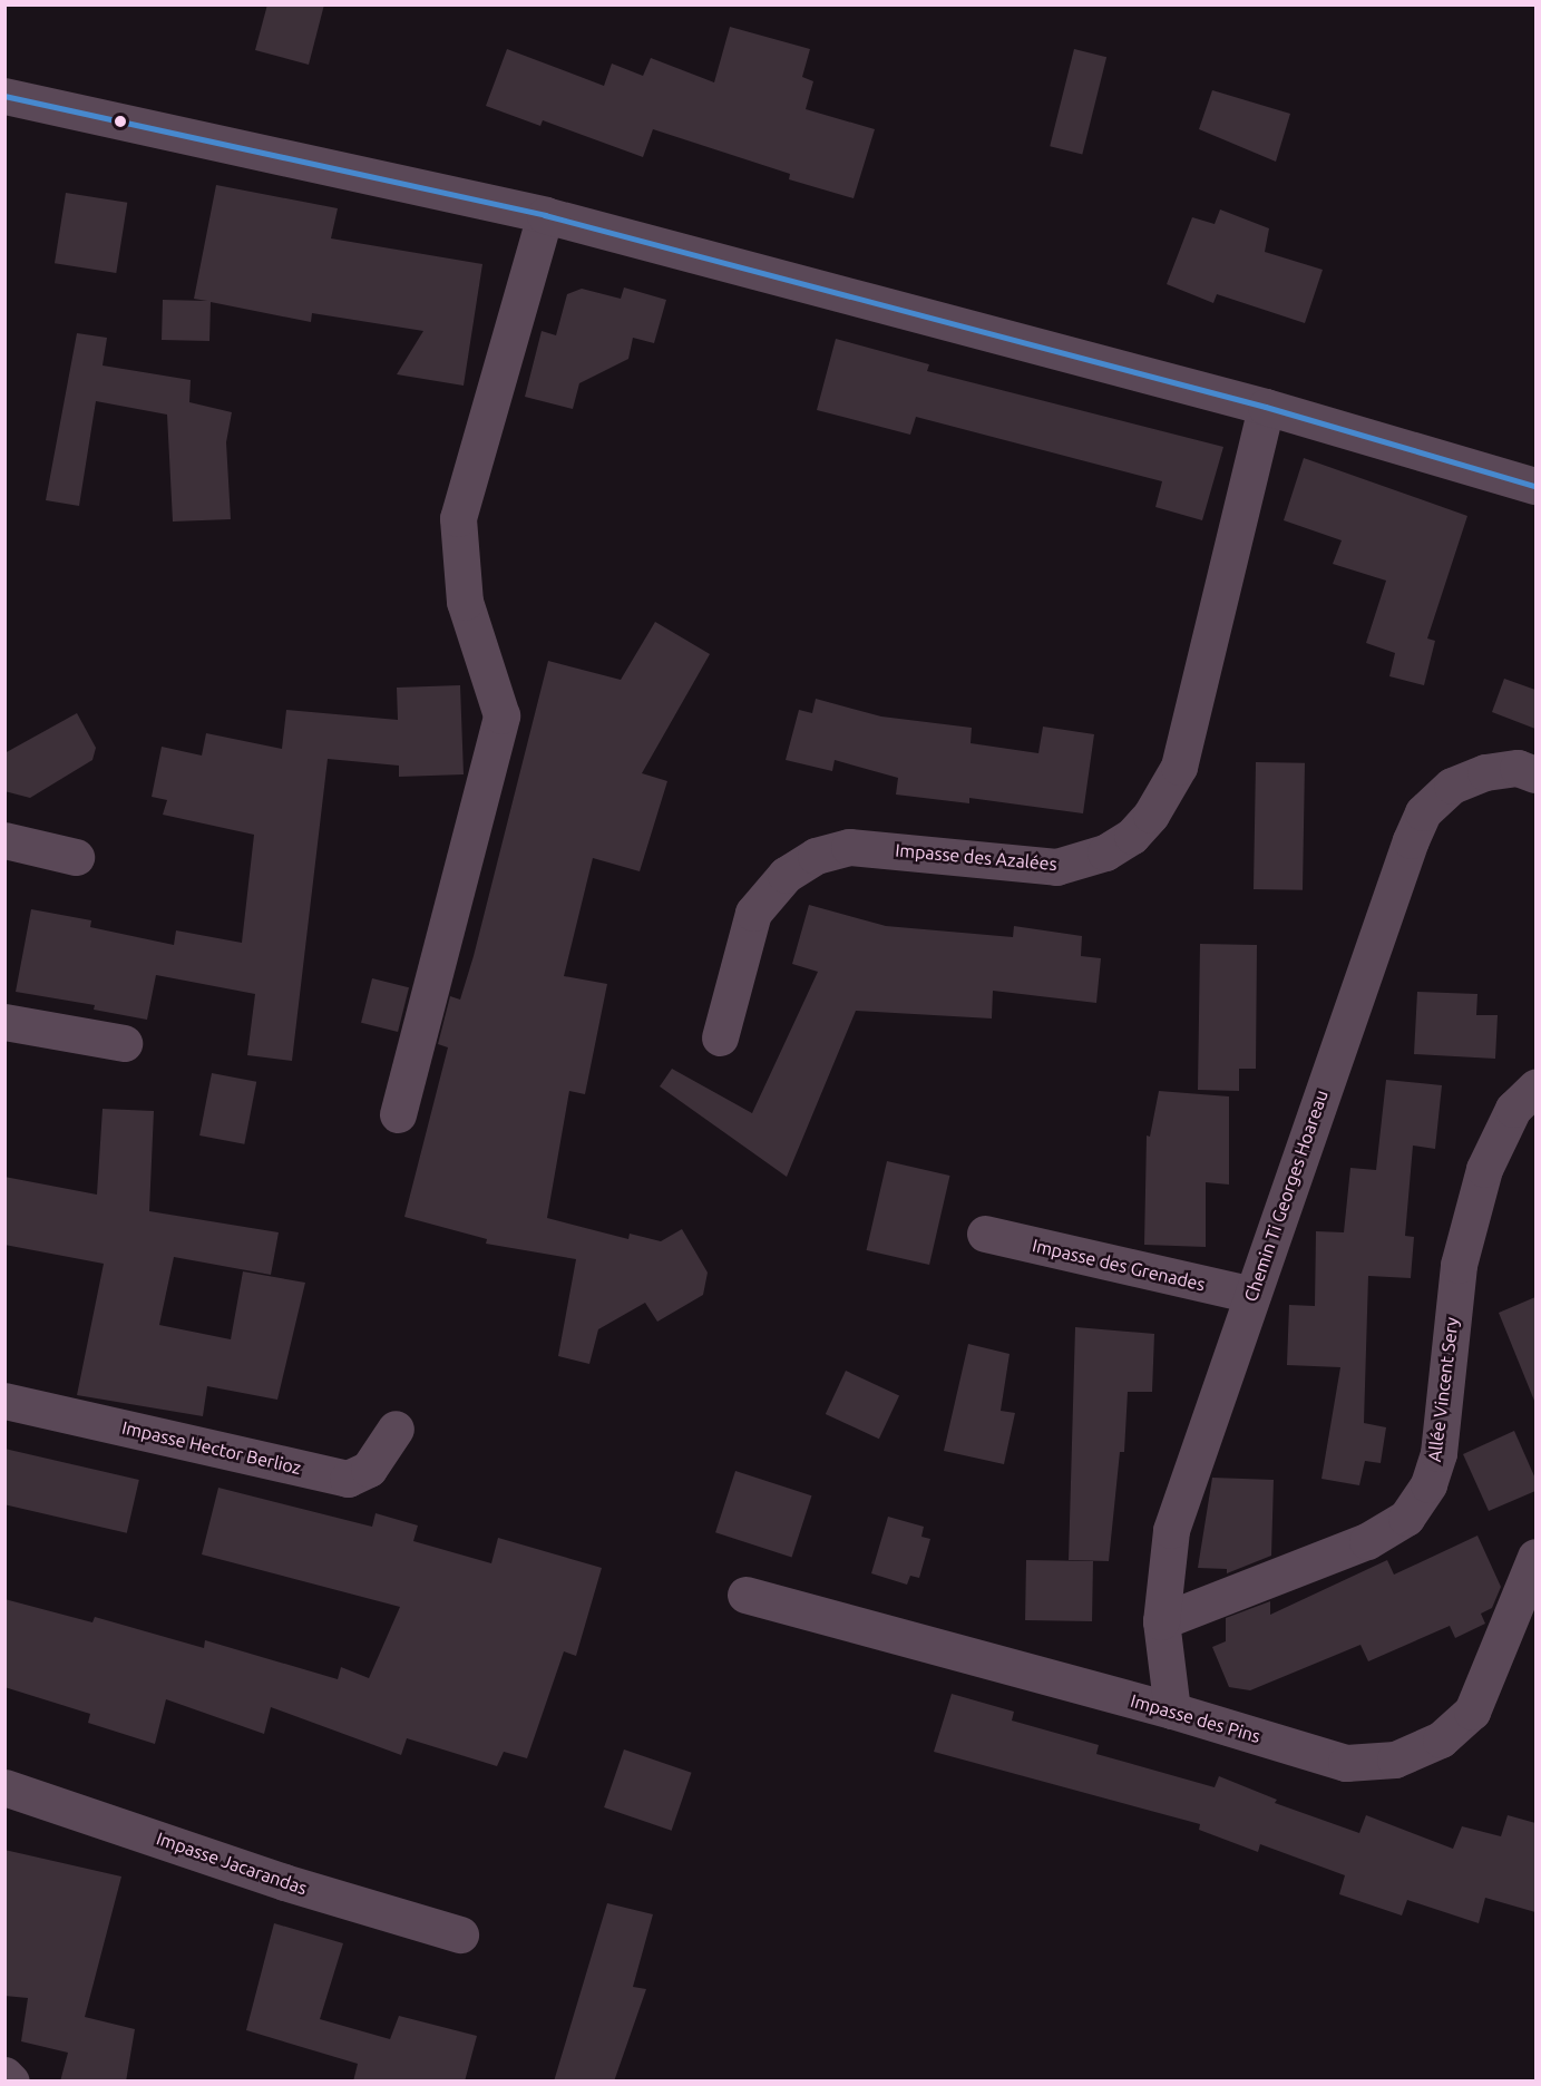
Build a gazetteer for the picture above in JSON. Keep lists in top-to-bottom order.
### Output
{
  "streets": {
    "street": [
      "Impasse des Azalées",
      "Chemin Ti Georges Hoareau",
      "Impasse des Grenades",
      "Allée Vincent Sery",
      "Impasse Hector Berlioz",
      "Impasse des Pins",
      "Impasse Jacarandas"
    ]
  },
  "crossings": [
    ["Chemin Ti Georges Hoareau", "Impasse des Grenades"],
    ["Chemin Ti Georges Hoareau", "Allée Vincent Sery"],
    ["Chemin Ti Georges Hoareau", "Impasse des Pins"]
  ]
}
